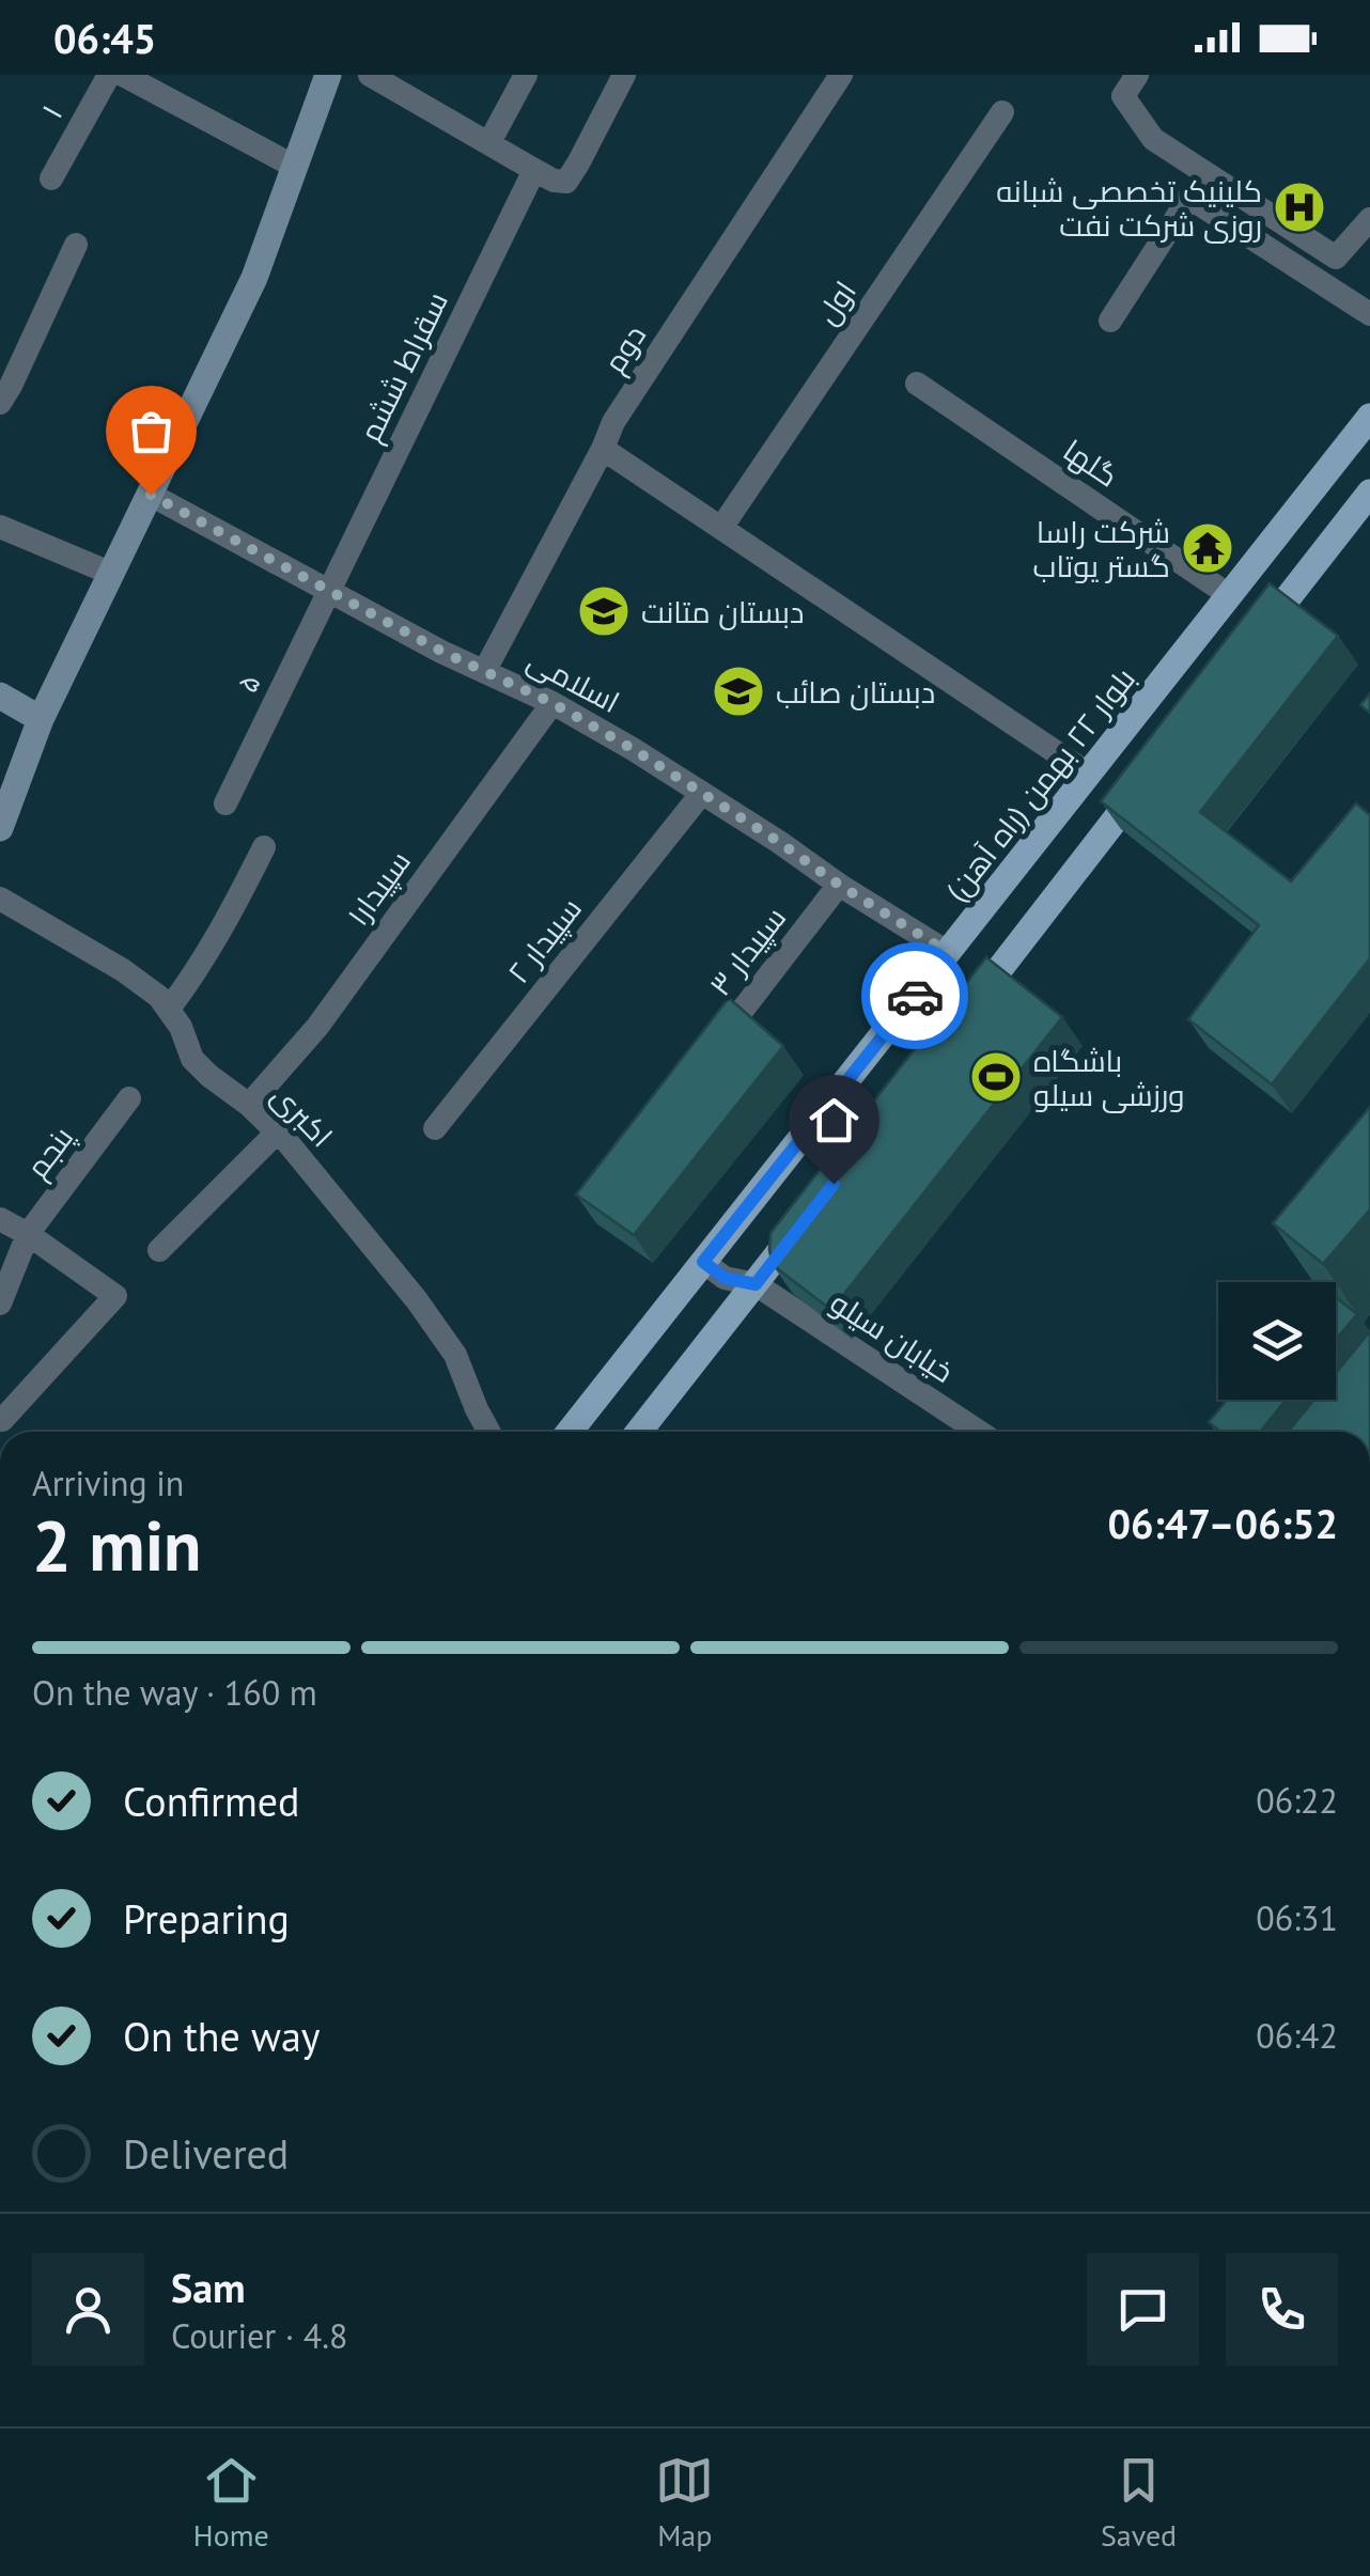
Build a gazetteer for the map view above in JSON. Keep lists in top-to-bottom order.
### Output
{
  "streets": {
    "main road": ["بلوار ۲۲ بهمن (راه آهن)"],
    "street": [
      "۱",
      "اول",
      "دوم",
      "سقراط ششم",
      "گلها",
      "اسلامی",
      "۵",
      "سپیدار۱",
      "سپیدار ۲",
      "سپیدار ۳",
      "اکبری",
      "پنجم",
      "خیابان سیلو"
    ]
  },
  "crossings": [
    ["دوم", "اسلامی"],
    ["سقراط ششم", "اسلامی"],
    ["سقراط ششم", "۵"],
    ["گلها", "بلوار ۲۲ بهمن (راه آهن)"],
    ["اسلامی", "۵"],
    ["اسلامی", "بلوار ۲۲ بهمن (راه آهن)"],
    ["اسلامی", "سپیدار۱"],
    ["اسلامی", "سپیدار ۲"],
    ["اسلامی", "سپیدار ۳"],
    ["بلوار ۲۲ بهمن (راه آهن)", "خیابان سیلو"],
    ["سپیدار۱", "اکبری"]
  ],
  "places": {
    "hospital": ["کلینیک تخصصی شبانه روزی شرکت نفت"],
    "temple": ["شرکت راسا گستر یوتاب"],
    "school or university": ["دبستان متانت", "دبستان صائب"],
    "sports": ["باشگاه ورزشی سیلو"]
  },
  "page": {
    "status": "06:45",
    "heading": ["2 min", "Arriving in", "06:47–06:52"],
    "panel": ["Sam", "Courier · 4.8"],
    "bar": "On the way · 160 m",
    "list": [
      ["Confirmed", "06:22"],
      ["Preparing", "06:31"],
      ["On the way", "06:42"],
      "Delivered"
    ],
    "tabs": ["Home", "Map", "Saved"]
  }
}
